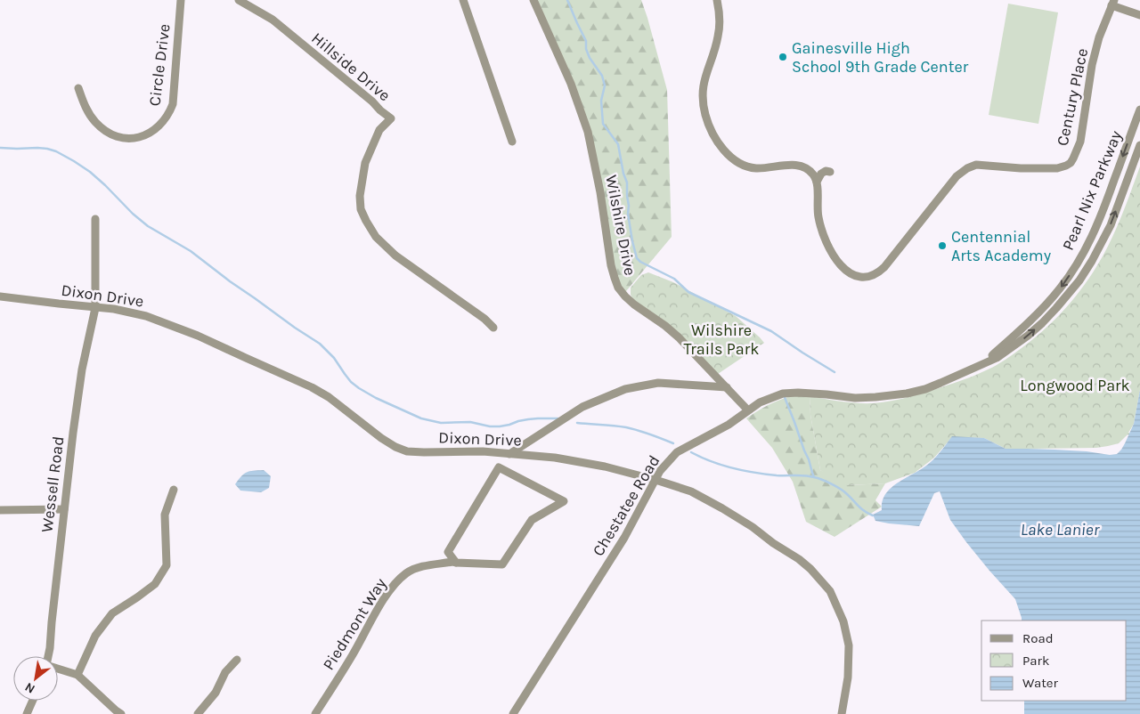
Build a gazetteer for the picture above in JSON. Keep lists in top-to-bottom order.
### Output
{
  "streets": {
    "street": [
      "Circle Drive",
      "Hillside Drive",
      "Century Place",
      "Pearl Nix Parkway",
      "Wilshire Drive",
      "Dixon Drive",
      "Wessell Road",
      "Chestatee Road",
      "Piedmont Way"
    ]
  },
  "crossings": [
    ["Pearl Nix Parkway", "Chestatee Road"],
    ["Wilshire Drive", "Chestatee Road"],
    ["Dixon Drive", "Wessell Road"],
    ["Dixon Drive", "Chestatee Road"]
  ],
  "water": ["Lake Lanier"],
  "parks": ["Wilshire Trails Park", "Longwood Park"],
  "places": ["Gainesville High School 9th Grade Center", "Centennial Arts Academy"],
  "legend": ["Road", "Park", "Water"],
  "north": "bottom left"
}
